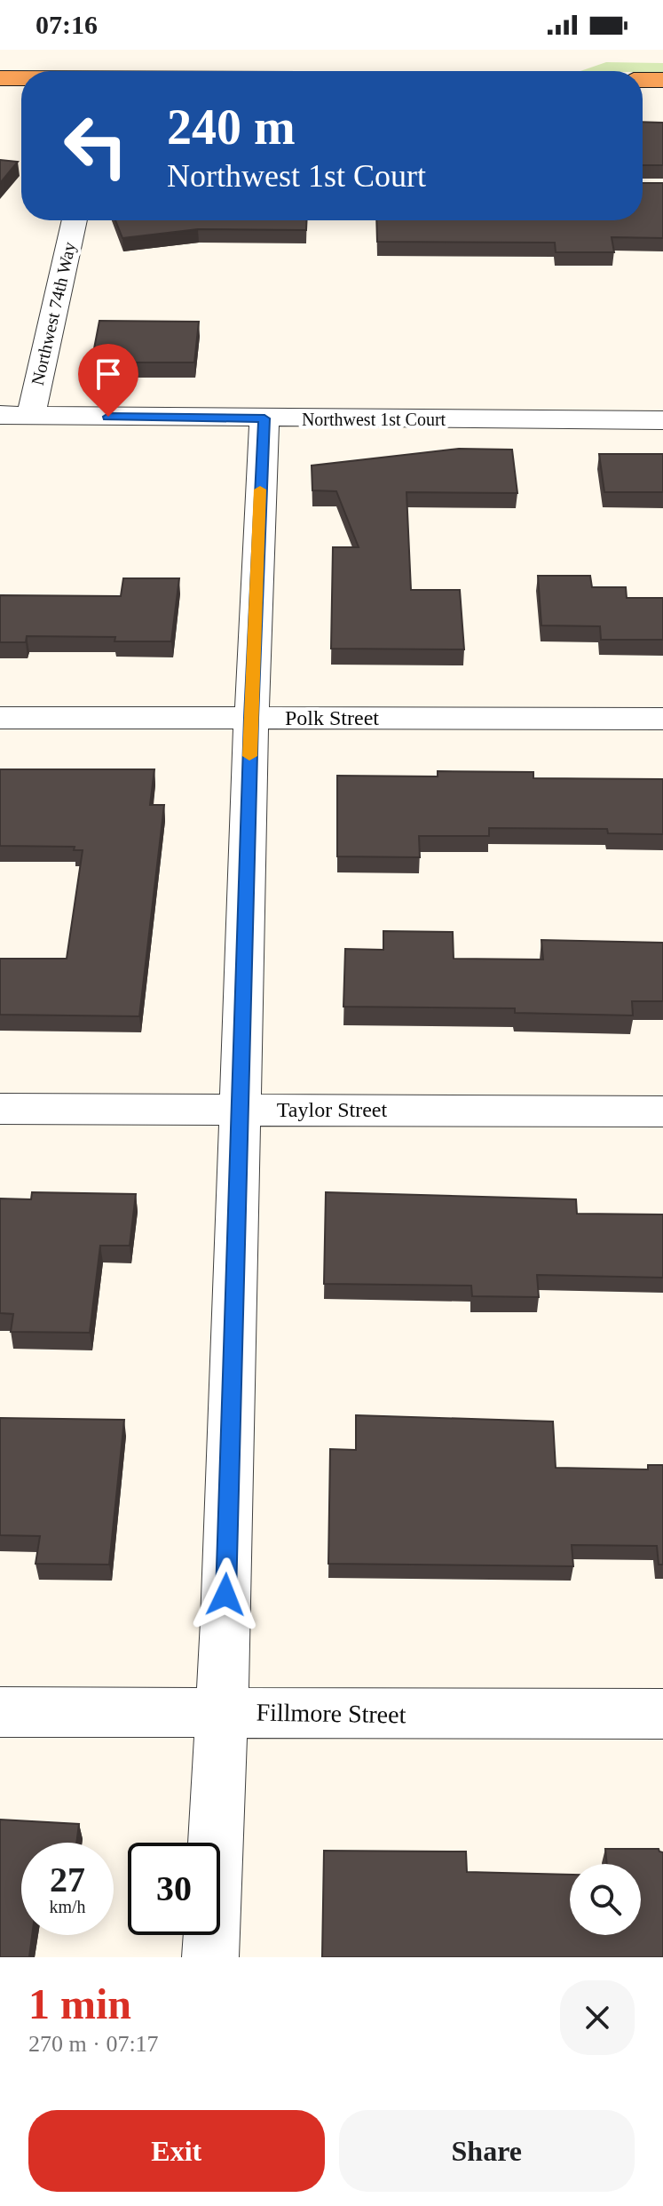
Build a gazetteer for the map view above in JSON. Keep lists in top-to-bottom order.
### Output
{
  "streets": {
    "street": [
      "Northwest 74th Way",
      "Northwest 1st Court",
      "Polk Street",
      "Taylor Street",
      "Fillmore Street"
    ]
  },
  "crossings": [
    ["Northwest 74th Way", "Northwest 1st Court"]
  ],
  "page": {
    "status": "07:16",
    "turn": ["240 m", "Northwest 1st Court"],
    "speed": "27 km/h",
    "limit": "30",
    "heading": ["1 min", "270 m · 07:17"],
    "buttons": ["Exit", "Share"]
  }
}
